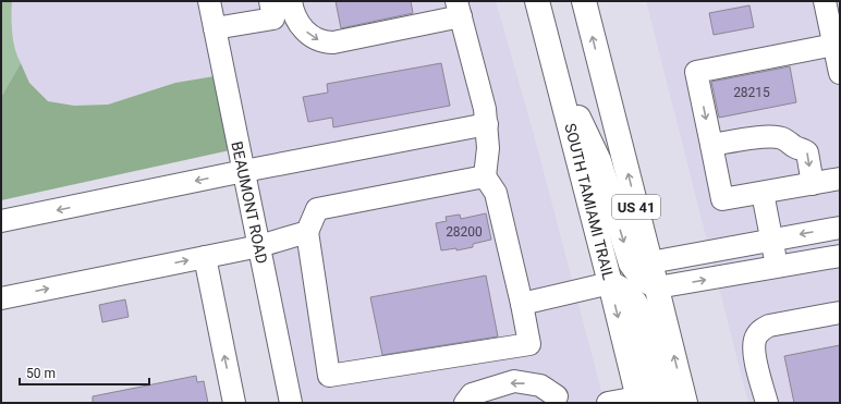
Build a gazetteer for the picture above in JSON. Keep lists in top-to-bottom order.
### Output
{
  "streets": {
    "main road": ["SOUTH TAMIAMI TRAIL", "US 41"],
    "street": ["BEAUMONT ROAD"]
  },
  "house_numbers": ["28215", "28200"],
  "scale_bar": "50 m"
}
